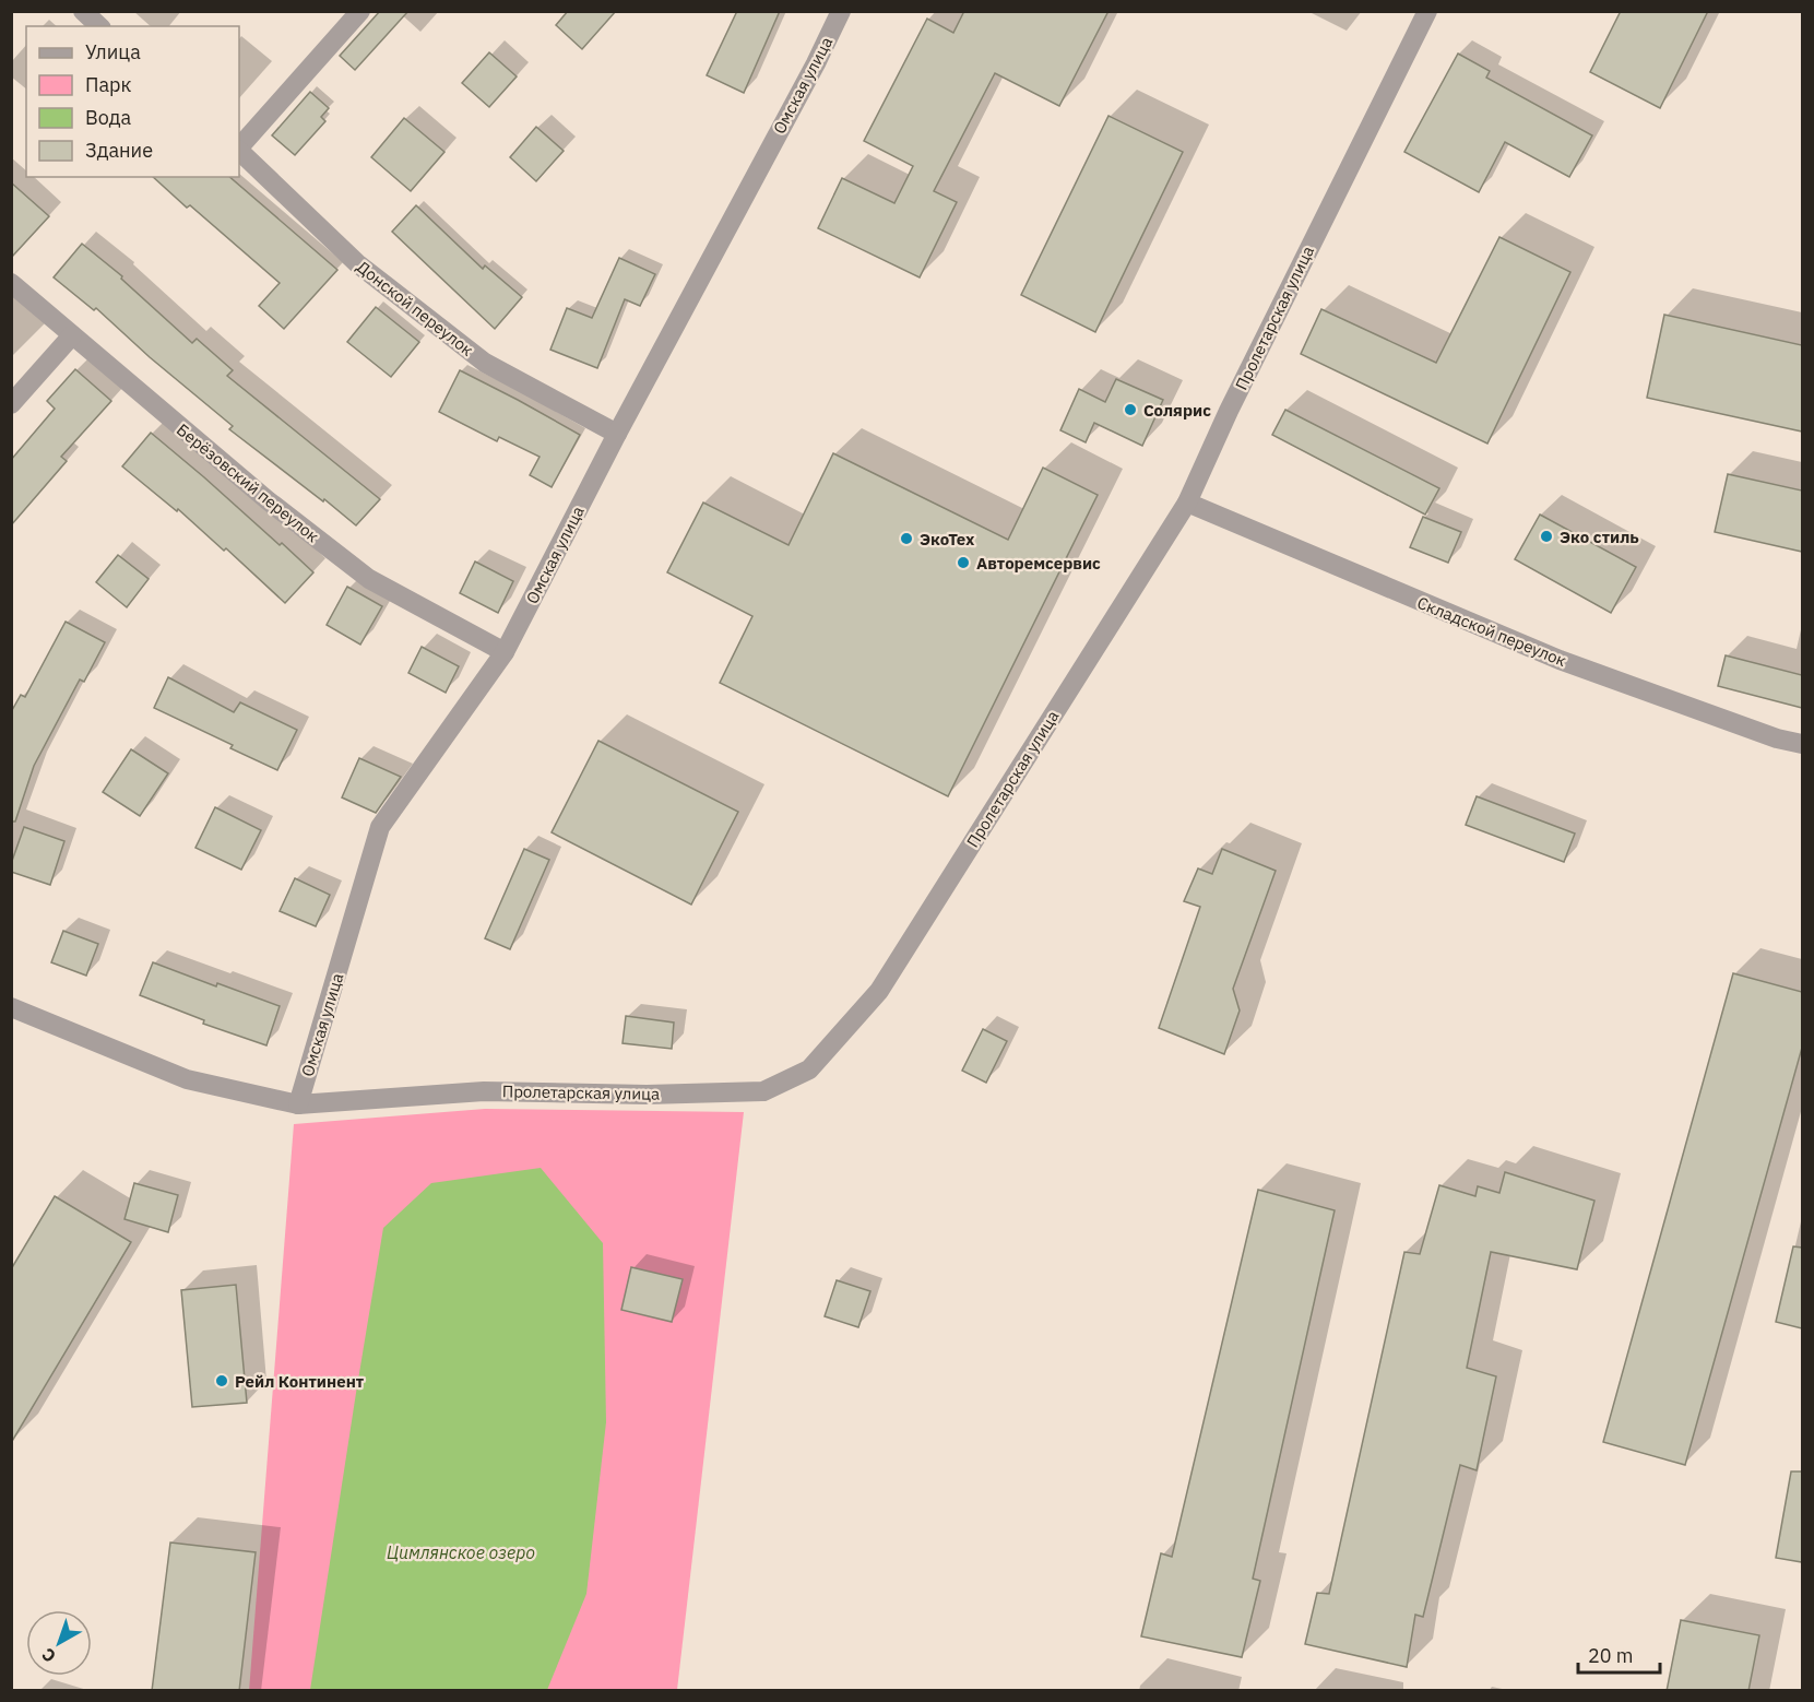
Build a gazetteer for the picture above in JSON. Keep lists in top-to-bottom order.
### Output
{
  "streets": {
    "street": [
      "Омская улица",
      "Донской переулок",
      "Пролетарская улица",
      "Берёзовский переулок",
      "Складской переулок"
    ]
  },
  "crossings": [
    ["Омская улица", "Донской переулок"],
    ["Омская улица", "Пролетарская улица"],
    ["Омская улица", "Берёзовский переулок"],
    ["Пролетарская улица", "Складской переулок"]
  ],
  "water": ["Цимлянское озеро"],
  "places": [
    "Солярис",
    "Эко стиль",
    "ЭкоТех",
    "Авторемсервис",
    "Рейл Континент"
  ],
  "legend": [
    "Улица",
    "Парк",
    "Вода",
    "Здание"
  ],
  "scale_bar": "20 m",
  "north": "bottom left"
}
